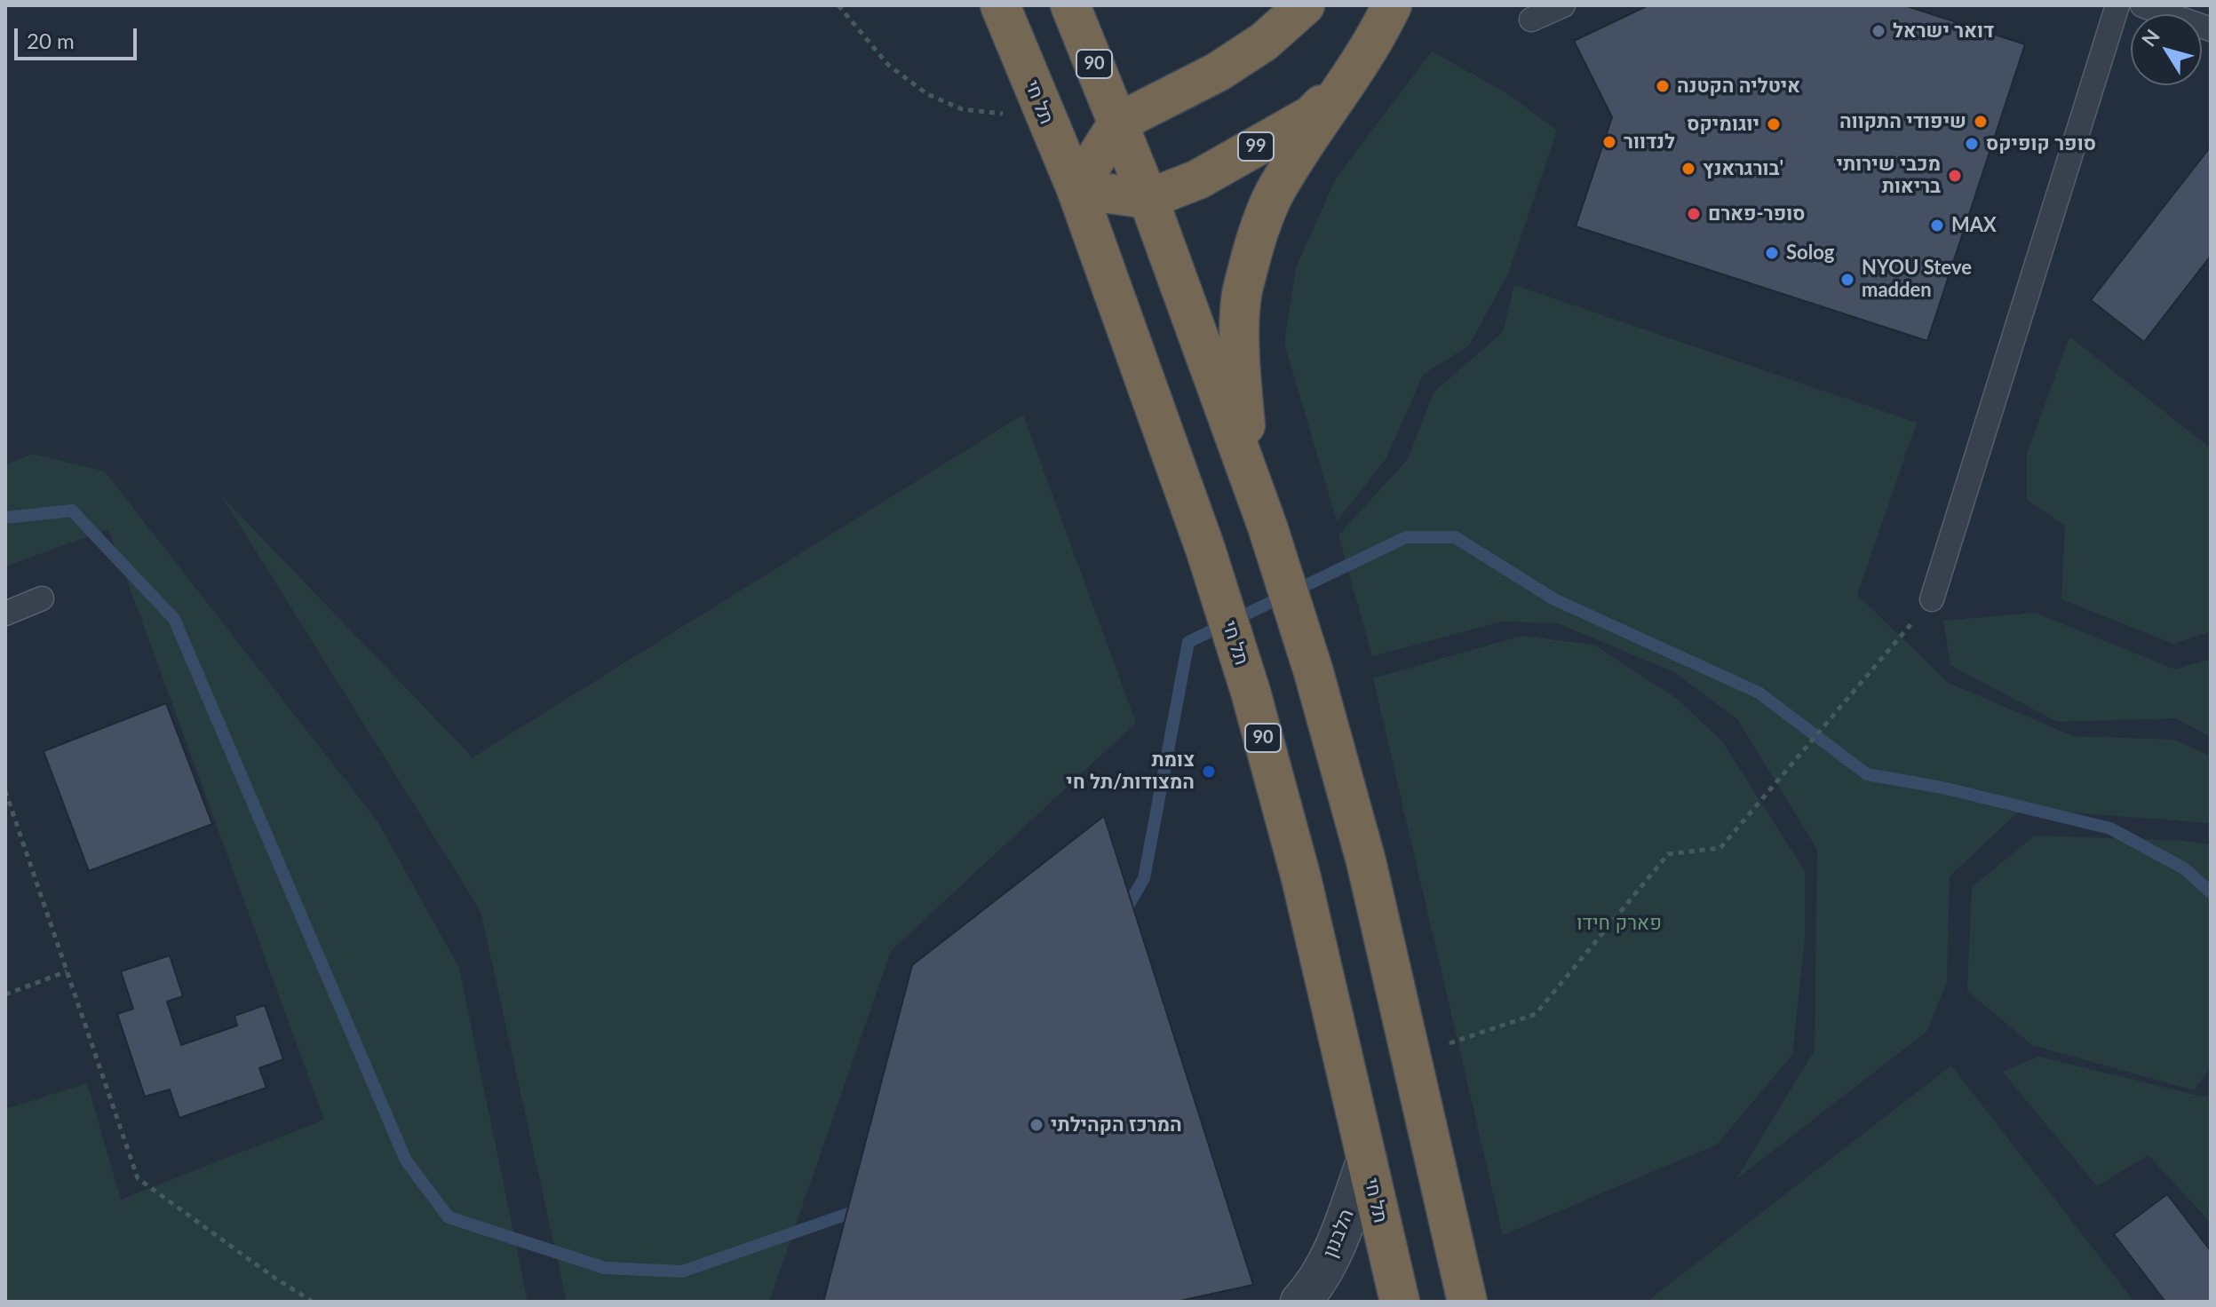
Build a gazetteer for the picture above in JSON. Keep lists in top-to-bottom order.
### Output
{
  "streets": {
    "highway": ["90", "תל חי", "99"],
    "street": ["הלבנון"]
  },
  "crossings": [
    ["90", "99"],
    ["תל חי", "99"],
    ["תל חי", "הלבנון"]
  ],
  "parks": ["פארק חידו"],
  "places": [
    "דואר ישראל",
    "איטליה הקטנה",
    "שיפודי התקווה",
    "יוגומיקס",
    "לנדוור",
    "סופר קופיקס",
    "בורגראנץ'",
    "מכבי שירותי בריאות",
    "סופר-פארם",
    "MAX",
    "Solog",
    "NYOU Steve madden",
    "צומת המצודות/תל חי",
    "המרכז הקהילתי"
  ],
  "scale_bar": "20 m",
  "north": "top left"
}
